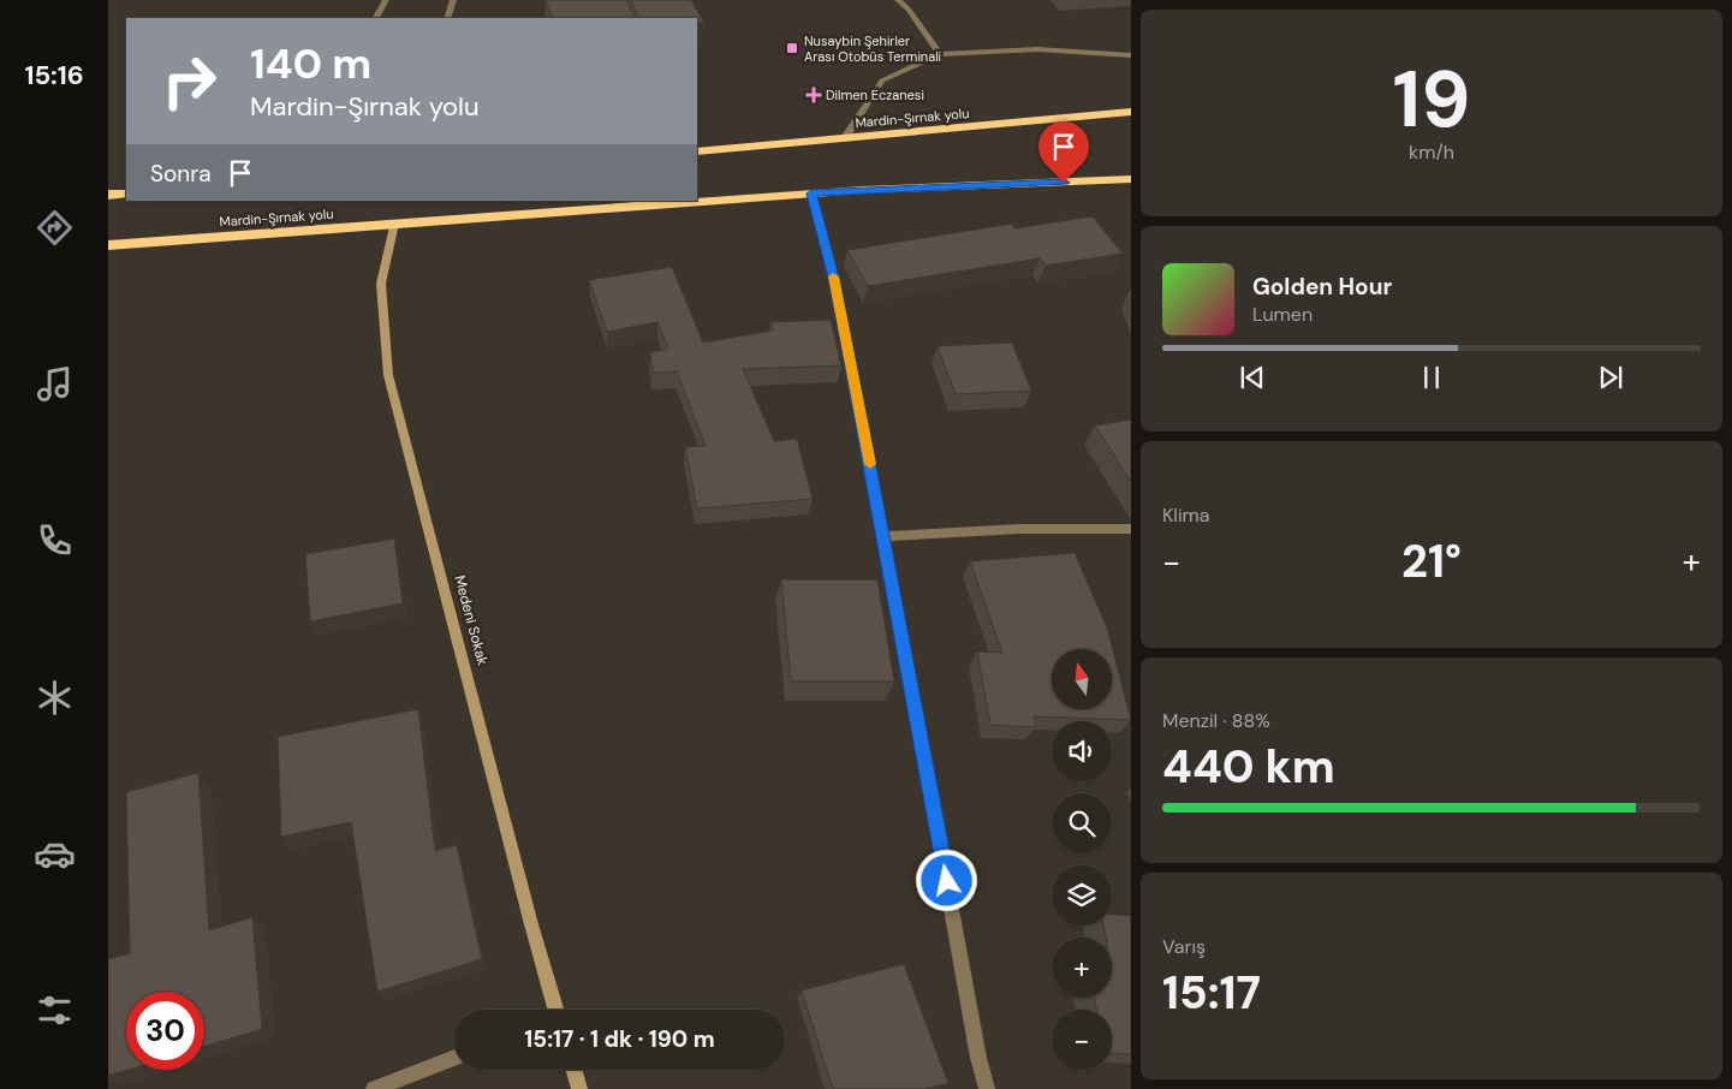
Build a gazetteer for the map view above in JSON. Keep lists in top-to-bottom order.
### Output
{
  "streets": {
    "highway": ["Mardin-Şırnak yolu"],
    "street": ["Medeni Sokak"]
  },
  "crossings": [
    ["Mardin-Şırnak yolu", "Medeni Sokak"]
  ],
  "places": {
    "transit": ["Nusaybin Şehirler Arası Otobüs Terminali"],
    "health": ["Dilmen Eczanesi"]
  },
  "north": "top",
  "page": {
    "tabs": "15:16",
    "tile": [
      ["19", "km/h"],
      "Klima",
      ["Menzil · 88%", "440 km"],
      ["Varış", "15:17"]
    ],
    "turn": ["140 m", "Mardin-Şırnak yolu"],
    "then": "Sonra",
    "song": ["Golden Hour", "Lumen"],
    "heat": ["−", "21°", "+"],
    "map_buttons": ["+", "−"],
    "limit": "30",
    "trip": "15:17 · 1 dk · 190 m"
  }
}
